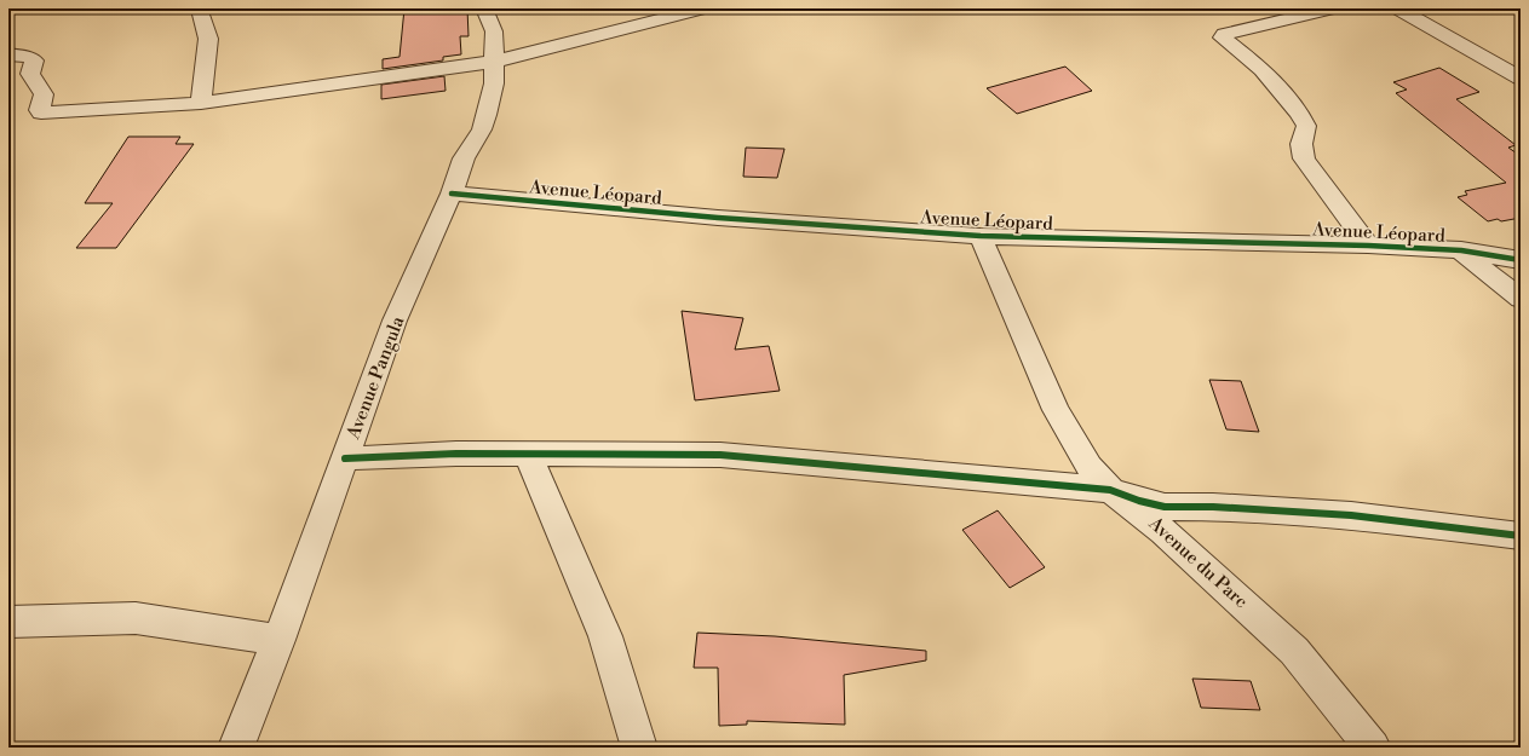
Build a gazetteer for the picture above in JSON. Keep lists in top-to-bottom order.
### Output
{
  "streets": {
    "street": ["Avenue Léopard", "Avenue Pangula", "Avenue du Parc"]
  },
  "crossings": [
    ["Avenue Léopard", "Avenue Pangula"],
    ["Avenue Léopard", "Avenue du Parc"]
  ]
}
